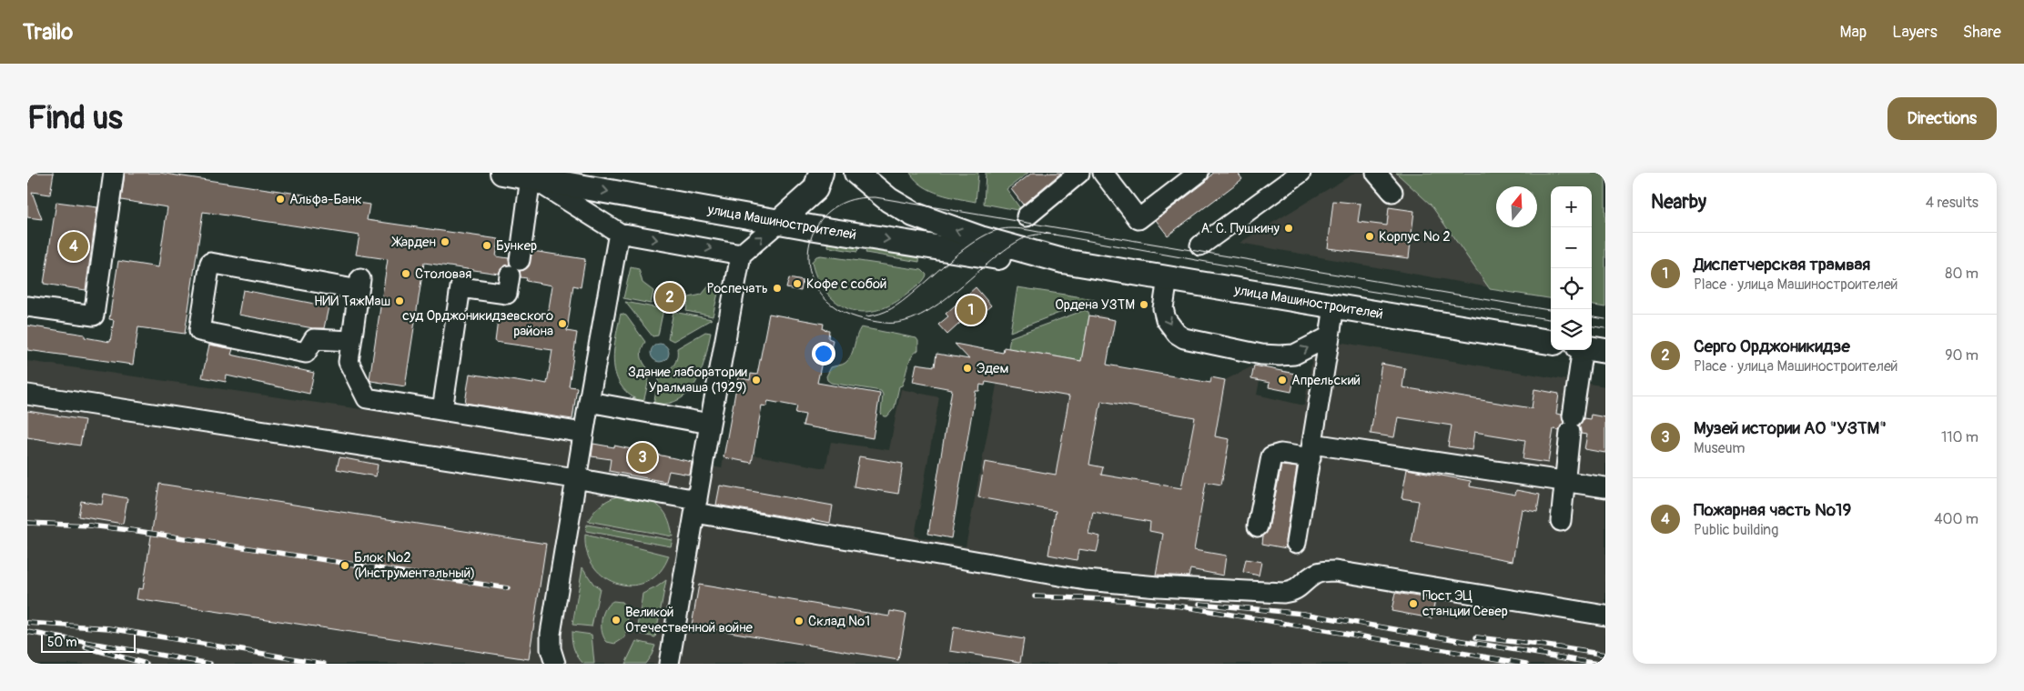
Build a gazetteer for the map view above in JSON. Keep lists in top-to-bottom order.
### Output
{
  "streets": {
    "main road": ["улица Машиностроителей"]
  },
  "places": [
    "Альфа-Банк",
    "А. С. Пушкину",
    "Корпус № 2",
    "Жарден",
    "Бункер",
    "Столовая",
    "Кофе с собой",
    "Роспечать",
    "НИИ ТяжМаш",
    "Ордена УЗТМ",
    "суд Орджоникидзевского района",
    "Эдем",
    "Здание лаборатории Уралмаша (1929)",
    "Апрельский",
    "Блок №2 (Инструментальный)",
    "Пост ЭЦ станции Север",
    "Великой Отечественной войне",
    "Склад №1"
  ],
  "scale_bar": "50 m",
  "north": "top",
  "page": {
    "header": "Trailo",
    "nav": ["Map", "Layers", "Share"],
    "buttons": "Directions",
    "title": "Find us",
    "heading": ["Nearby", "4 results"],
    "map_buttons": ["+", "−"],
    "pins": [
      "4",
      "2",
      "1",
      "3"
    ],
    "list": [
      {
        "mark": "1",
        "name": "Диспетчерская трамвая",
        "note": "Place · улица Машиностроителей",
        "value": "80 m"
      },
      {
        "mark": "2",
        "name": "Серго Орджоникидзе",
        "note": "Place · улица Машиностроителей",
        "value": "90 m"
      },
      {
        "mark": "3",
        "name": "Музей истории АО \"УЗТМ\"",
        "note": "Museum",
        "value": "110 m"
      },
      {
        "mark": "4",
        "name": "Пожарная часть №19",
        "note": "Public building",
        "value": "400 m"
      }
    ],
    "scale": "50 m"
  }
}
